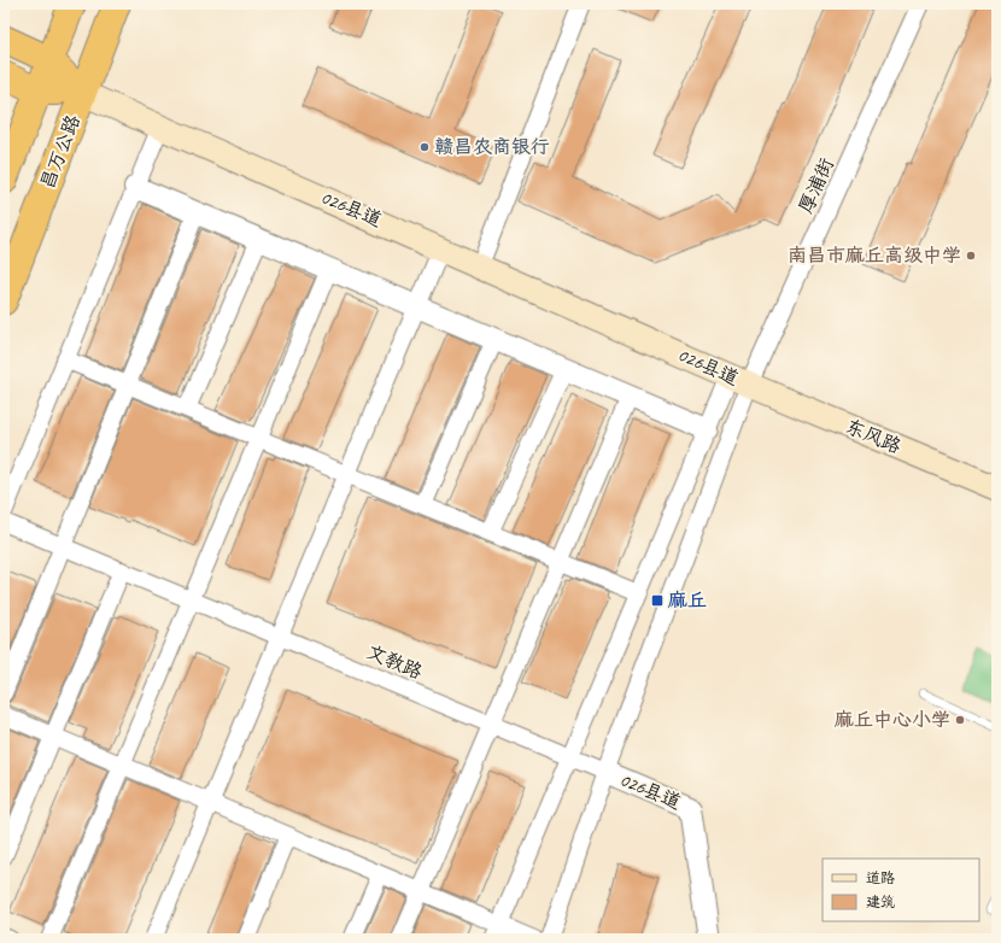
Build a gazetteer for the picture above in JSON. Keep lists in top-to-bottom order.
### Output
{
  "streets": {
    "highway": ["昌万公路"],
    "main road": ["026县道", "东风路"],
    "street": ["厚浦街", "文教路"]
  },
  "crossings": [
    ["昌万公路", "026县道"],
    ["厚浦街", "026县道"],
    ["厚浦街", "东风路"],
    ["026县道", "东风路"],
    ["026县道", "文教路"]
  ],
  "places": {
    "other": ["赣昌农商银行", "南昌市麻丘高级中学", "麻丘中心小学"],
    "transit": ["麻丘"]
  },
  "legend": ["道路", "建筑"]
}
